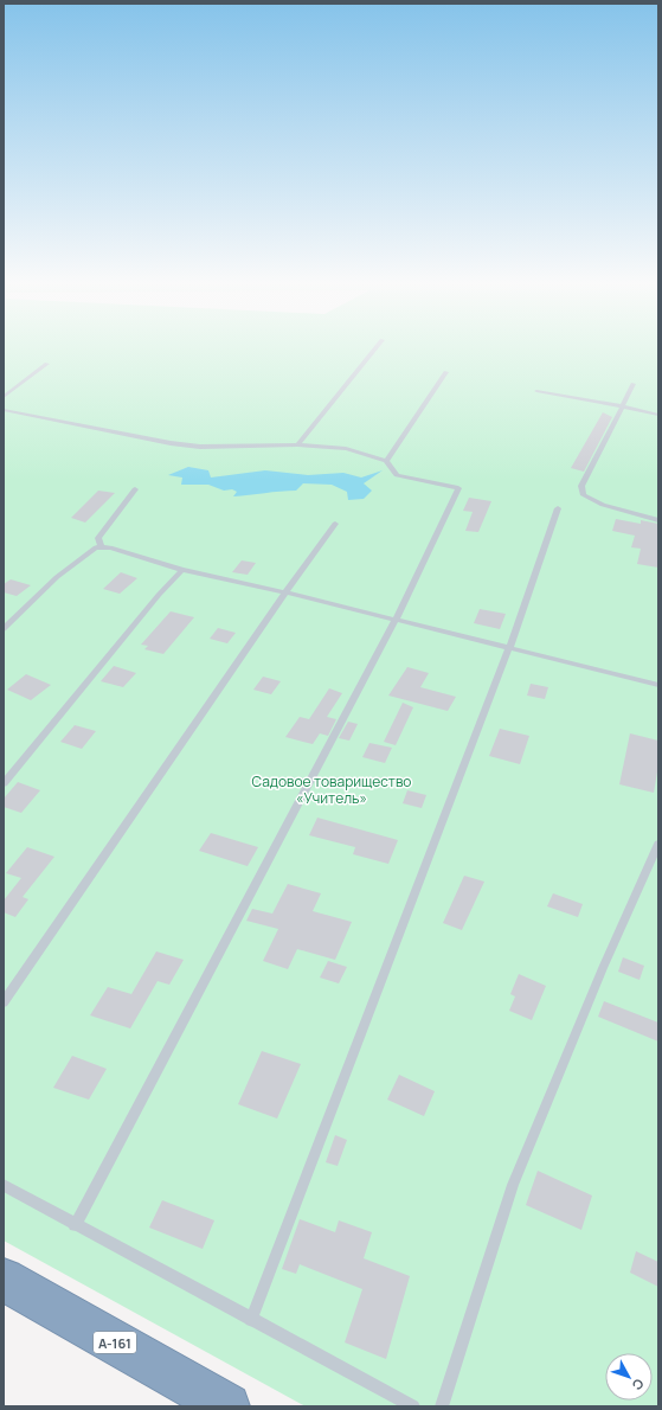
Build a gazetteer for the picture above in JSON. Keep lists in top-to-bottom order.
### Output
{
  "streets": {
    "highway": ["А-161"]
  },
  "parks": ["Садовое товарищество «Учитель»"],
  "north": "bottom right"
}
